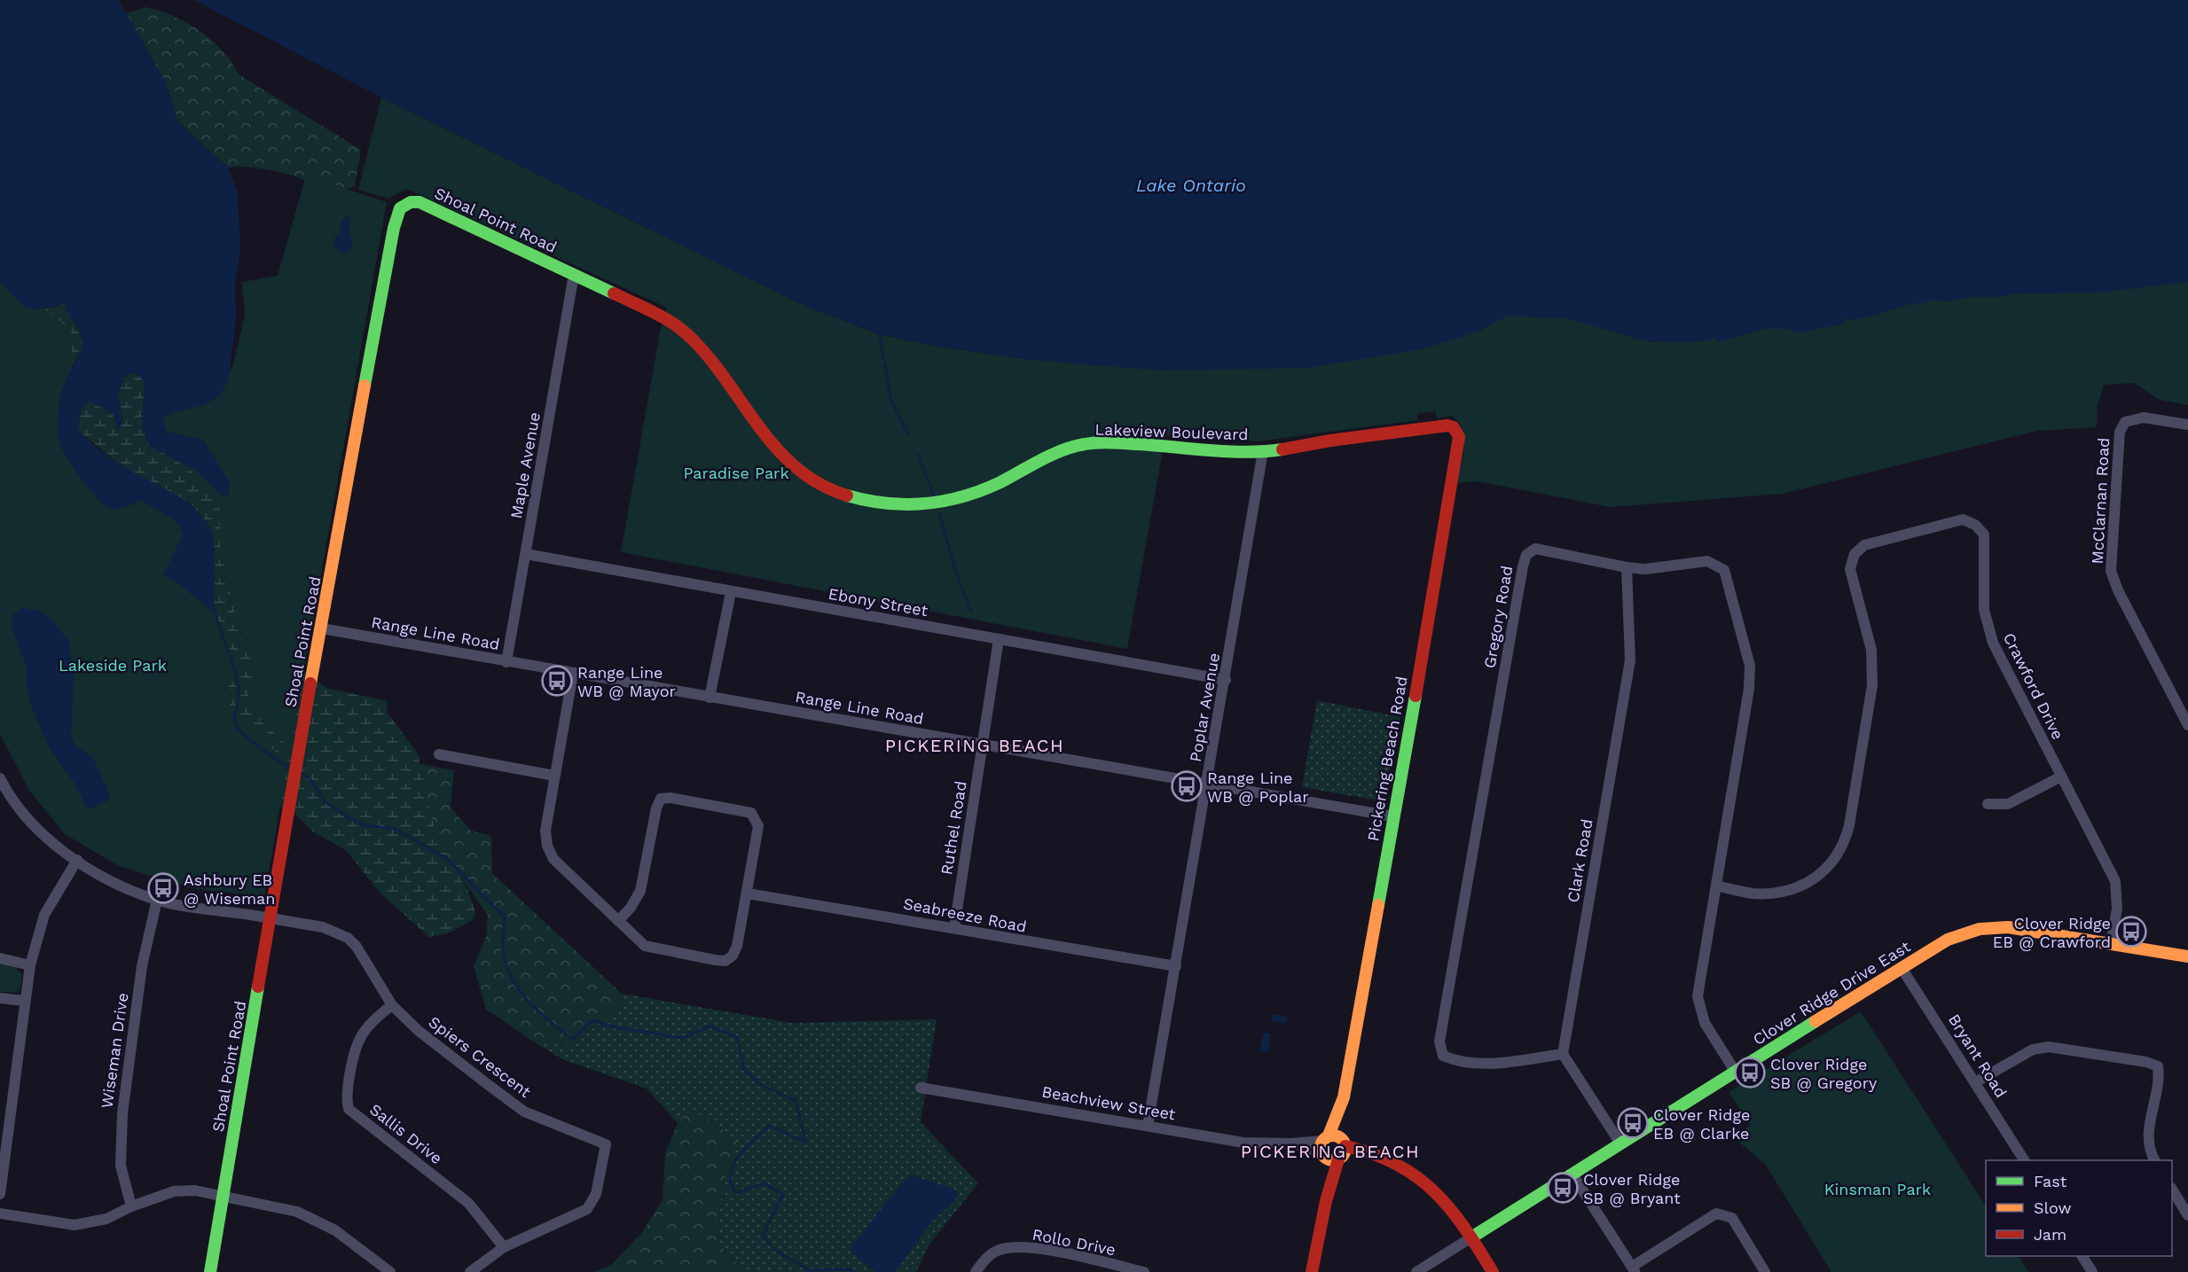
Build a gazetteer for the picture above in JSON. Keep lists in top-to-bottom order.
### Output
{
  "streets": {
    "street": [
      "Shoal Point Road",
      "Lakeview Boulevard",
      "Maple Avenue",
      "McClarnan Road",
      "Ebony Street",
      "Gregory Road",
      "Range Line Road",
      "Crawford Drive",
      "Poplar Avenue",
      "Pickering Beach Road",
      "Ruthel Road",
      "Clark Road",
      "Seabreeze Road",
      "Clover Ridge Drive East",
      "Wiseman Drive",
      "Bryant Road",
      "Spiers Crescent",
      "Beachview Street",
      "Sallis Drive",
      "Rollo Drive"
    ]
  },
  "crossings": [
    ["Shoal Point Road", "Lakeview Boulevard"],
    ["Shoal Point Road", "Maple Avenue"],
    ["Shoal Point Road", "Range Line Road"],
    ["Shoal Point Road", "Spiers Crescent"],
    ["Lakeview Boulevard", "Maple Avenue"],
    ["Lakeview Boulevard", "Poplar Avenue"],
    ["Lakeview Boulevard", "Pickering Beach Road"],
    ["Maple Avenue", "Ebony Street"],
    ["Maple Avenue", "Range Line Road"],
    ["Ebony Street", "Poplar Avenue"],
    ["Ebony Street", "Ruthel Road"],
    ["Gregory Road", "Crawford Drive"],
    ["Gregory Road", "Clark Road"],
    ["Gregory Road", "Clover Ridge Drive East"],
    ["Range Line Road", "Poplar Avenue"],
    ["Range Line Road", "Pickering Beach Road"],
    ["Range Line Road", "Ruthel Road"],
    ["Crawford Drive", "Clover Ridge Drive East"],
    ["Poplar Avenue", "Seabreeze Road"],
    ["Poplar Avenue", "Beachview Street"],
    ["Pickering Beach Road", "Beachview Street"],
    ["Ruthel Road", "Seabreeze Road"],
    ["Clover Ridge Drive East", "Bryant Road"],
    ["Wiseman Drive", "Spiers Crescent"],
    ["Spiers Crescent", "Sallis Drive"]
  ],
  "districts": ["PICKERING BEACH", "PICKERING BEACH"],
  "water": ["Lake Ontario"],
  "parks": ["Paradise Park", "Lakeside Park", "Kinsman Park"],
  "places": {
    "bus stop": [
      "Range Line WB @ Mayor",
      "Range Line WB @ Poplar",
      "Ashbury EB @ Wiseman",
      "Clover Ridge EB @ Crawford",
      "Clover Ridge SB @ Gregory",
      "Clover Ridge EB @ Clarke",
      "Clover Ridge SB @ Bryant"
    ]
  },
  "legend": ["Fast", "Slow", "Jam"]
}
